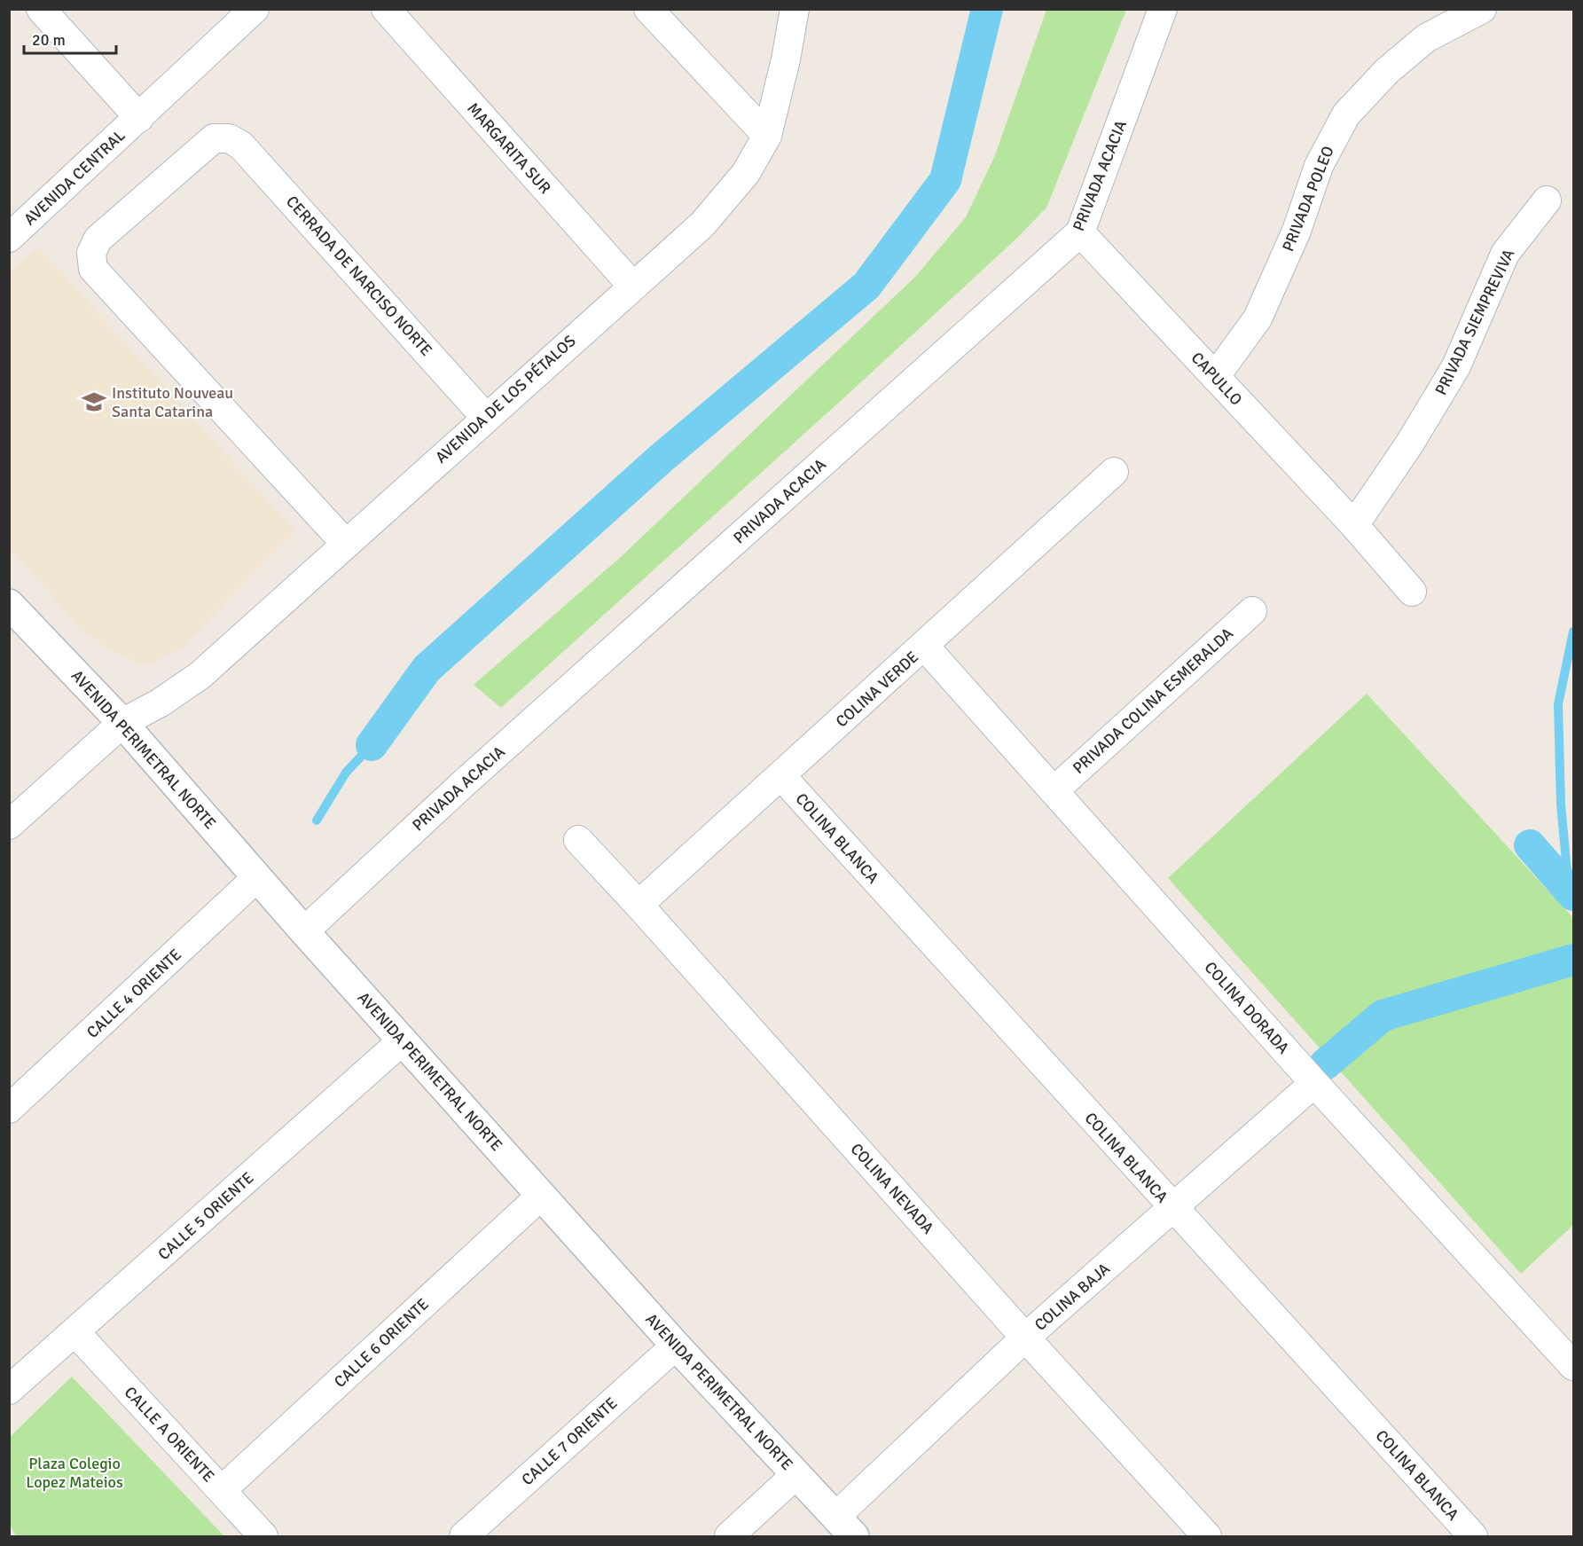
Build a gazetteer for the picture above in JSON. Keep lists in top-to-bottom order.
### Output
{
  "streets": {
    "street": [
      "MARGARITA SUR",
      "PRIVADA ACACIA",
      "AVENIDA CENTRAL",
      "PRIVADA POLEO",
      "CERRADA DE NARCISO NORTE",
      "PRIVADA SIEMPREVIVA",
      "CAPULLO",
      "AVENIDA DE LOS PÉTALOS",
      "COLINA VERDE",
      "PRIVADA COLINA ESMERALDA",
      "AVENIDA PERIMETRAL NORTE",
      "COLINA BLANCA",
      "CALLE 4 ORIENTE",
      "COLINA DORADA",
      "COLINA NEVADA",
      "CALLE 5 ORIENTE",
      "COLINA BAJA",
      "CALLE 6 ORIENTE",
      "CALLE A ORIENTE",
      "CALLE 7 ORIENTE"
    ]
  },
  "crossings": [
    ["MARGARITA SUR", "AVENIDA DE LOS PÉTALOS"],
    ["PRIVADA ACACIA", "CAPULLO"],
    ["PRIVADA ACACIA", "AVENIDA PERIMETRAL NORTE"],
    ["PRIVADA POLEO", "CAPULLO"],
    ["CERRADA DE NARCISO NORTE", "AVENIDA DE LOS PÉTALOS"],
    ["PRIVADA SIEMPREVIVA", "CAPULLO"],
    ["AVENIDA DE LOS PÉTALOS", "AVENIDA PERIMETRAL NORTE"],
    ["COLINA VERDE", "COLINA BLANCA"],
    ["COLINA VERDE", "COLINA DORADA"],
    ["COLINA VERDE", "COLINA NEVADA"],
    ["PRIVADA COLINA ESMERALDA", "COLINA DORADA"],
    ["AVENIDA PERIMETRAL NORTE", "CALLE 4 ORIENTE"],
    ["AVENIDA PERIMETRAL NORTE", "CALLE 5 ORIENTE"],
    ["AVENIDA PERIMETRAL NORTE", "COLINA BAJA"],
    ["AVENIDA PERIMETRAL NORTE", "CALLE 6 ORIENTE"],
    ["AVENIDA PERIMETRAL NORTE", "CALLE 7 ORIENTE"],
    ["COLINA BLANCA", "COLINA BAJA"],
    ["COLINA DORADA", "COLINA BAJA"],
    ["COLINA NEVADA", "COLINA BAJA"],
    ["CALLE 5 ORIENTE", "CALLE A ORIENTE"],
    ["CALLE 6 ORIENTE", "CALLE A ORIENTE"]
  ],
  "parks": ["Plaza Colegio Lopez Mateios"],
  "places": {
    "school or university": ["Instituto Nouveau Santa Catarina"]
  },
  "scale_bar": "20 m"
}
